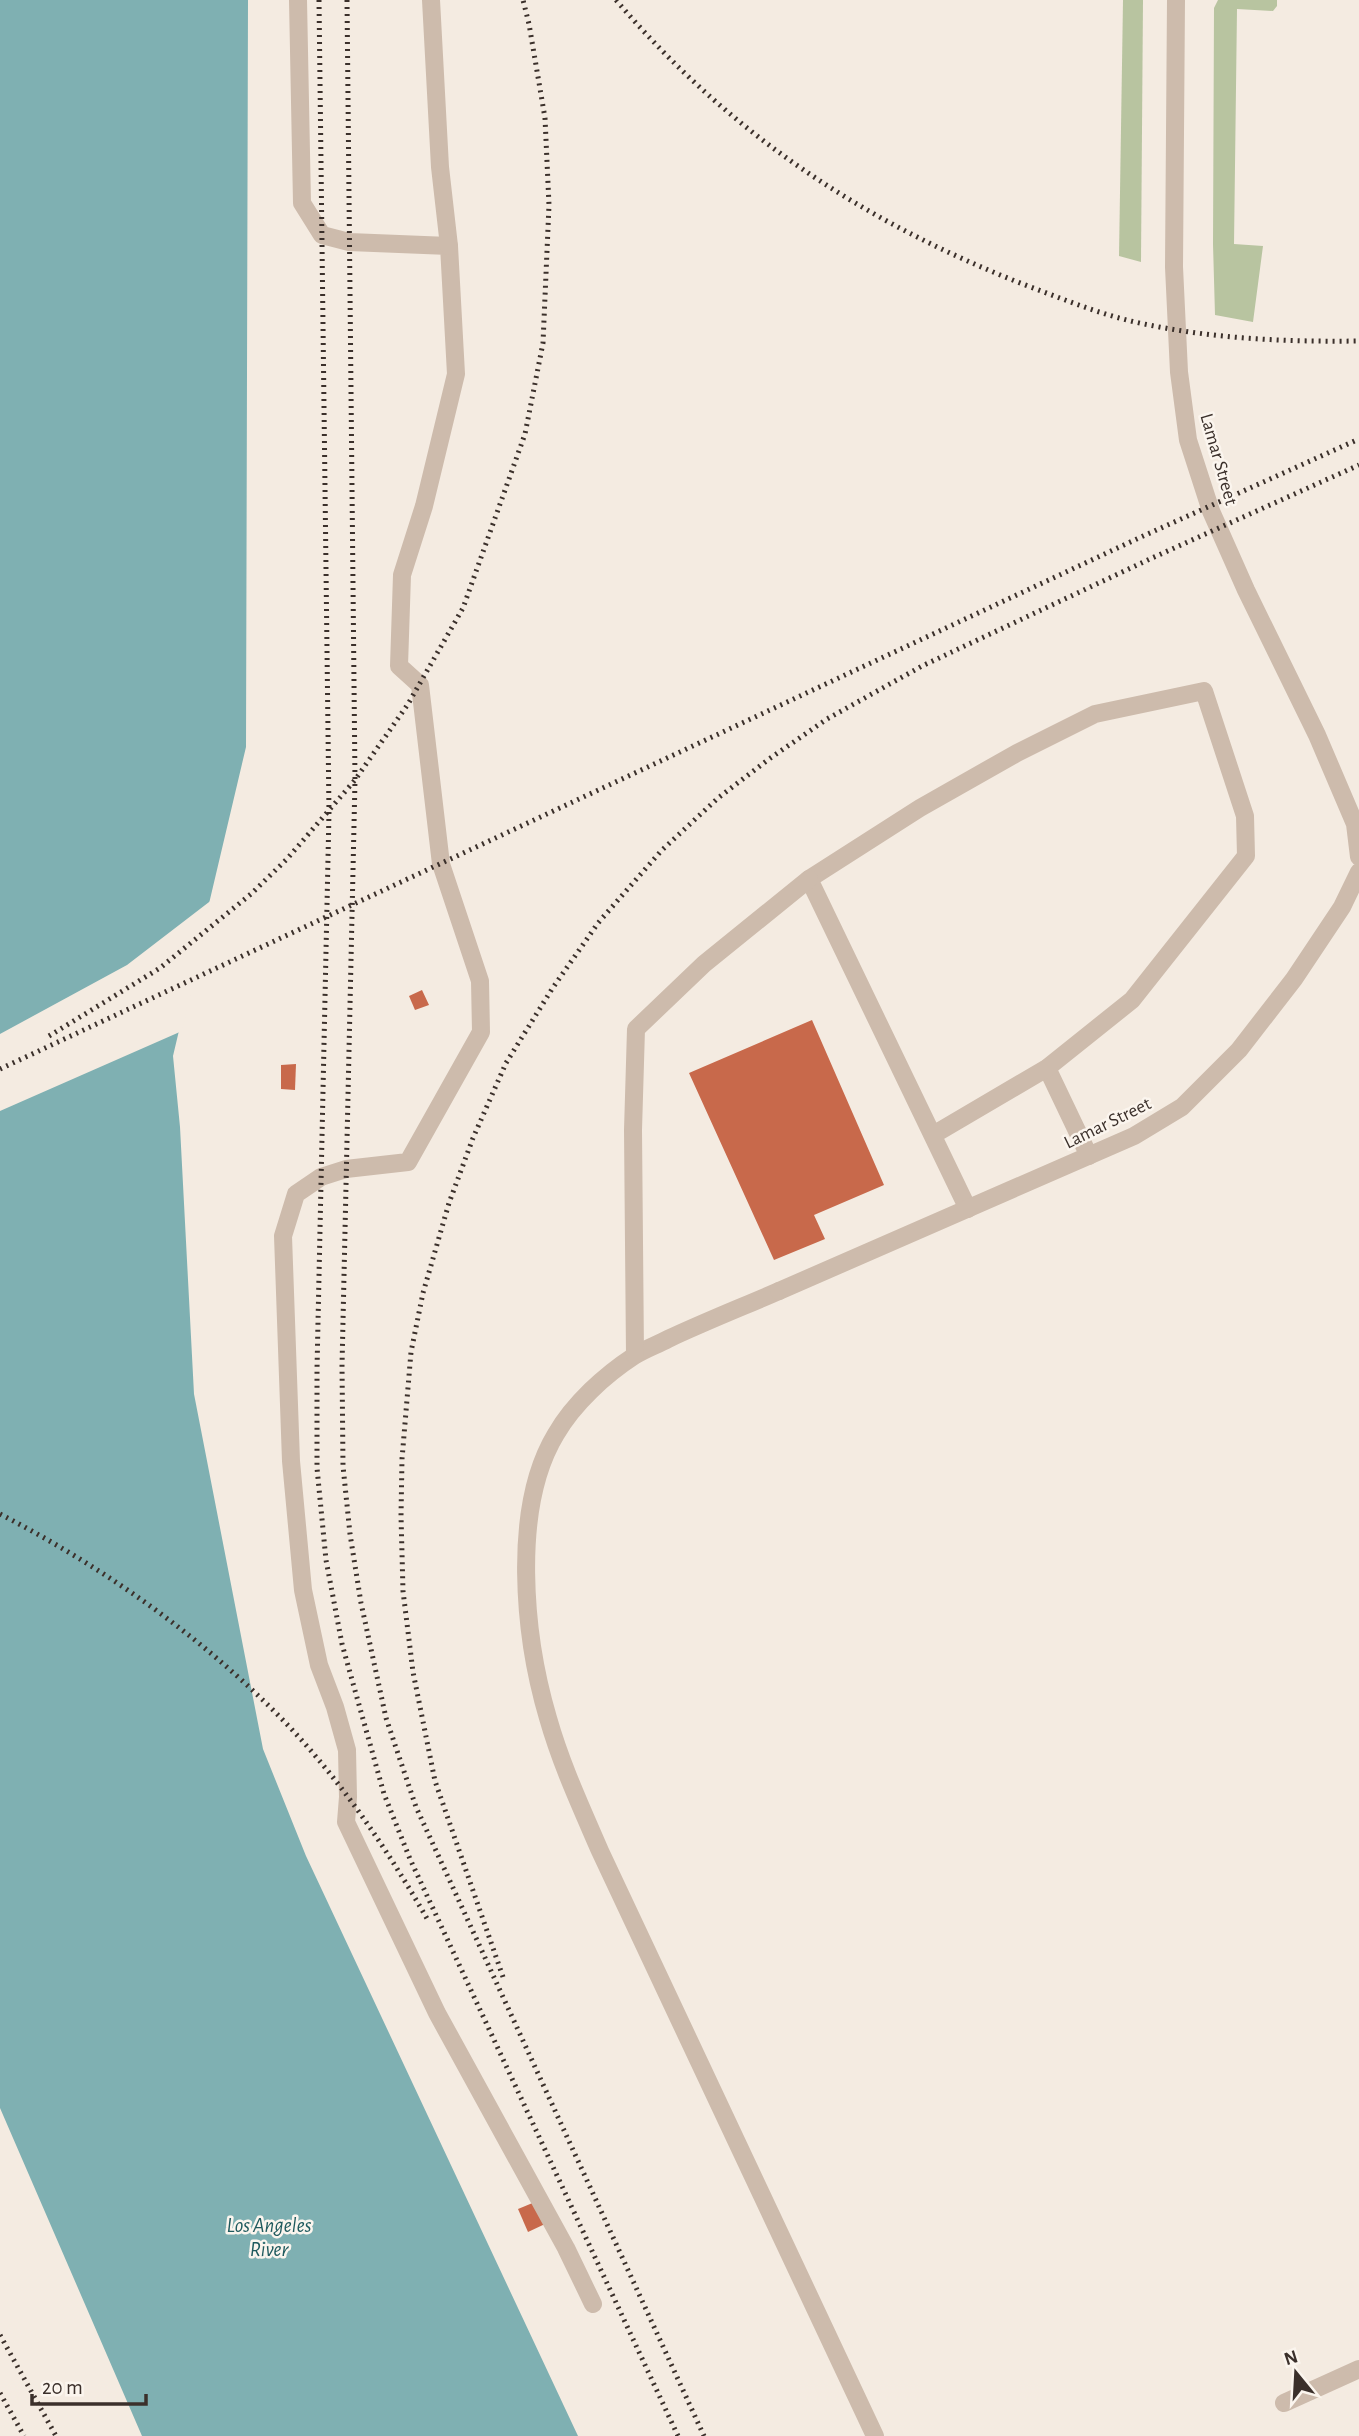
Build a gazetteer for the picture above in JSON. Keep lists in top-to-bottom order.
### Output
{
  "streets": {
    "street": ["Lamar Street"]
  },
  "water": ["Los Angeles River"],
  "scale_bar": "20 m",
  "north": "top"
}
